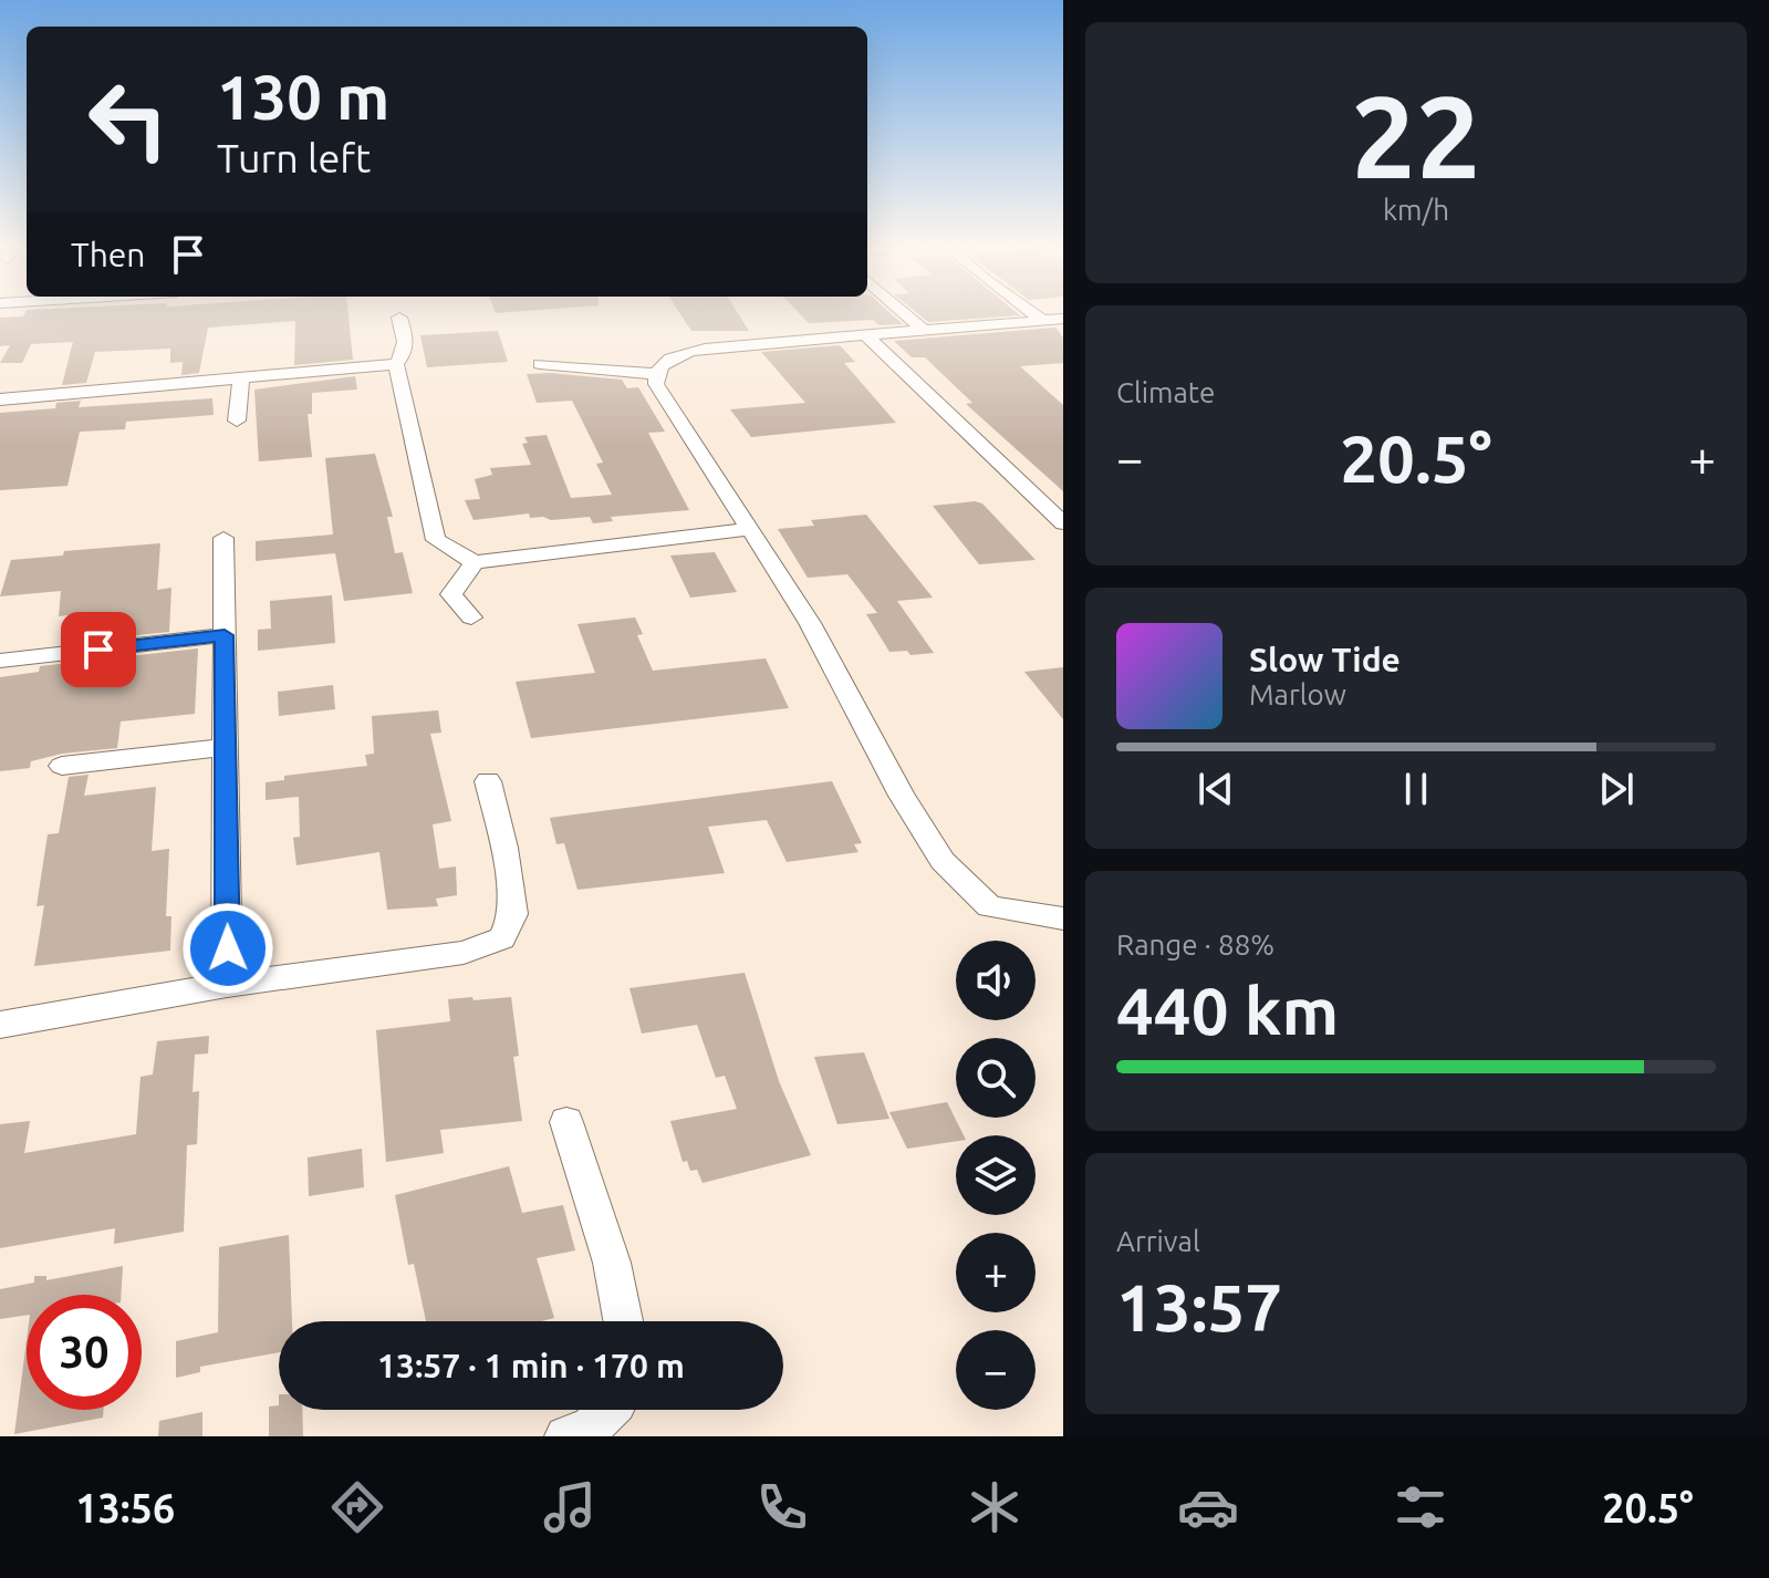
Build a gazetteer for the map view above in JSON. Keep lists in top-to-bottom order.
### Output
{
  "page": {
    "tile": [
      ["22", "km/h"],
      "Climate",
      ["Range · 88%", "440 km"],
      ["Arrival", "13:57"]
    ],
    "turn": ["130 m", "Turn left"],
    "then": "Then",
    "heat": ["−", "20.5°", "+"],
    "song": ["Slow Tide", "Marlow"],
    "map_buttons": ["+", "−"],
    "limit": "30",
    "trip": "13:57 · 1 min · 170 m",
    "tabs": ["13:56", "20.5°"]
  }
}
